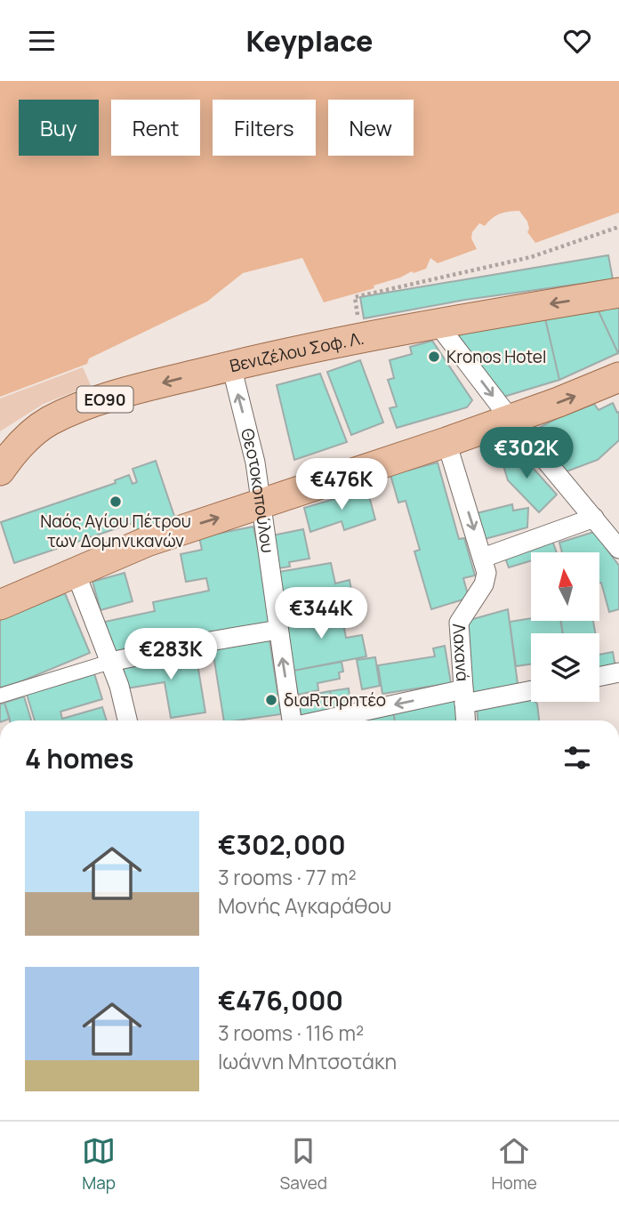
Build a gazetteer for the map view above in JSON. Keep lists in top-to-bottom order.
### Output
{
  "streets": {
    "main road": ["Βενιζέλου Σοφ. Λ.", "ΕΟ90"],
    "street": ["Θεοτοκοπούλου", "Λαχανά"]
  },
  "crossings": [
    ["Βενιζέλου Σοφ. Λ.", "Θεοτοκοπούλου"]
  ],
  "one_way": ["Θεοτοκοπούλου"],
  "places": ["Kronos Hotel", "Ναός Αγίου Πέτρου των Δομηνικανών", "διαRτηρητέο"],
  "north": "top",
  "page": {
    "header": "Keyplace",
    "chip": [
      "Buy",
      "Rent",
      "Filters",
      "New"
    ],
    "price": [
      "€302K",
      "€476K",
      "€344K",
      "€283K"
    ],
    "heading": "4 homes",
    "list": [
      {
        "name": "€302,000",
        "note": "3 rooms · 77 m² · Μονής Αγκαράθου"
      },
      {
        "name": "€476,000",
        "note": "3 rooms · 116 m² · Ιωάννη Μητσοτάκη"
      }
    ],
    "tabs": ["Map", "Saved", "Home"]
  }
}
